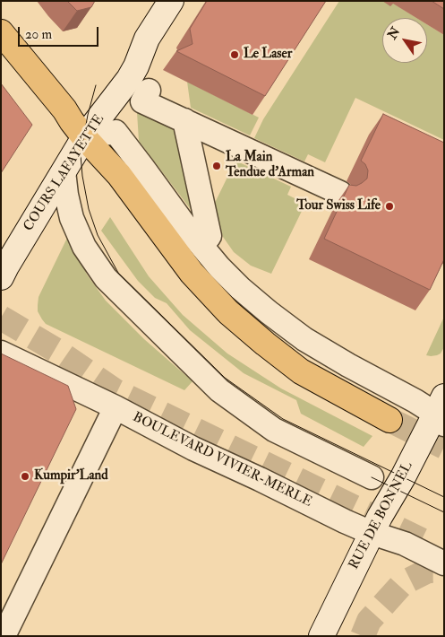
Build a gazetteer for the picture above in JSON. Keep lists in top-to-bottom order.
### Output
{
  "streets": {
    "main road": ["COURS LAFAYETTE", "RUE DE BONNEL"],
    "street": ["BOULEVARD VIVIER-MERLE"]
  },
  "crossings": [
    ["BOULEVARD VIVIER-MERLE", "RUE DE BONNEL"]
  ],
  "places": [
    "Le Laser",
    "La Main Tendue d’Arman",
    "Tour Swiss Life",
    "Kumpir’Land"
  ],
  "scale_bar": "20 m",
  "north": "top left"
}
